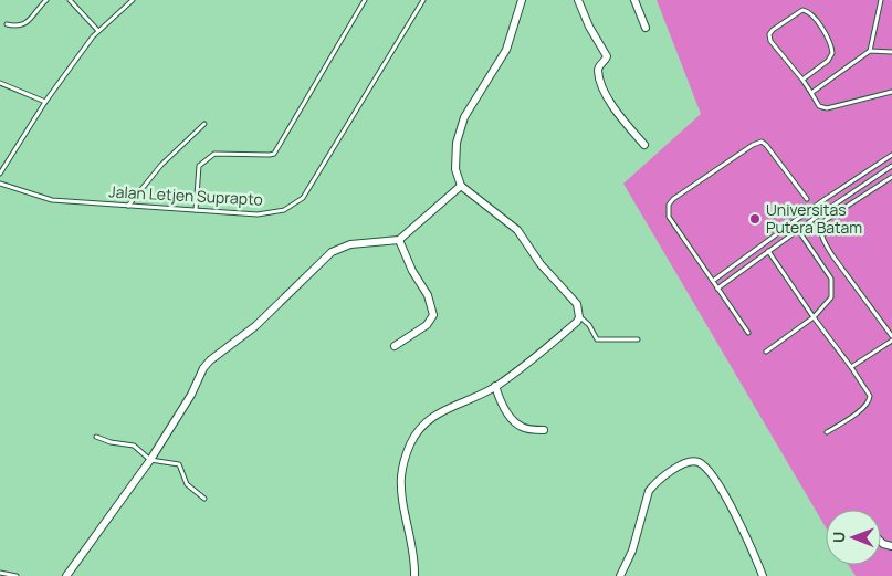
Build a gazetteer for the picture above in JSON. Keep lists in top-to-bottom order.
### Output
{
  "streets": {
    "lane": ["Jalan Letjen Suprapto"]
  },
  "places": ["Universitas Putera Batam"],
  "north": "left"
}
